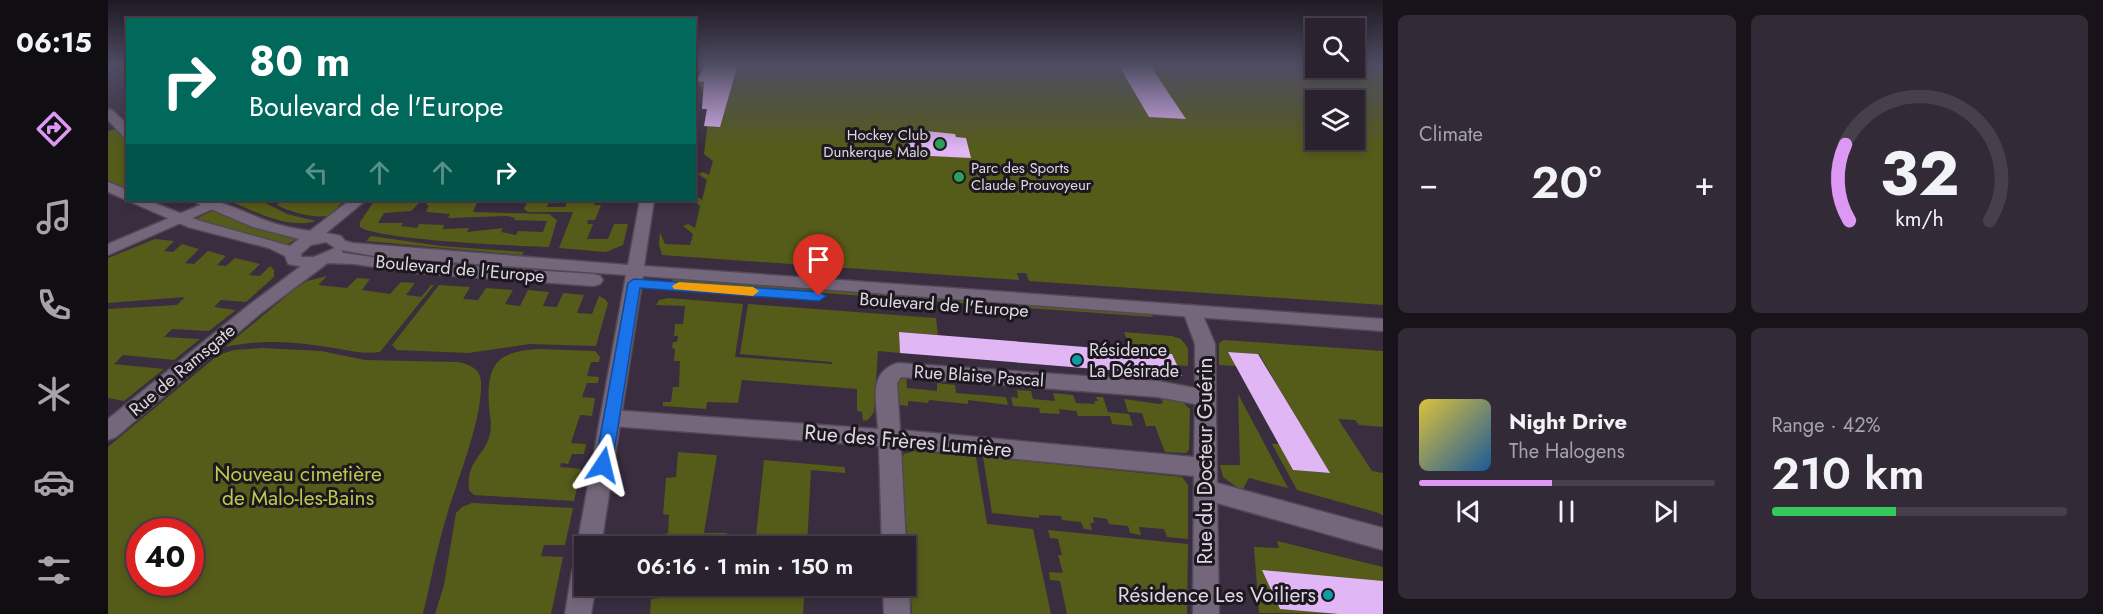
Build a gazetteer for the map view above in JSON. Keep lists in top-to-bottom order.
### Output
{
  "streets": {
    "street": [
      "Boulevard de l'Europe",
      "Rue de Ramsgate",
      "Rue Blaise Pascal",
      "Rue des Frères Lumière",
      "Rue du Docteur Guérin"
    ]
  },
  "crossings": [
    ["Boulevard de l'Europe", "Rue de Ramsgate"],
    ["Boulevard de l'Europe", "Rue du Docteur Guérin"],
    ["Rue Blaise Pascal", "Rue des Frères Lumière"],
    ["Rue Blaise Pascal", "Rue du Docteur Guérin"],
    ["Rue des Frères Lumière", "Rue du Docteur Guérin"]
  ],
  "parks": ["Nouveau cimetière de Malo-les-Bains"],
  "places": [
    "Hockey Club Dunkerque Malo",
    "Parc des Sports Claude Prouvoyeur",
    "Résidence La Désirade",
    "Résidence Les Voiliers"
  ],
  "page": {
    "tabs": "06:15",
    "tile": [
      "Climate",
      ["Range · 42%", "210 km"]
    ],
    "turn": ["80 m", "Boulevard de l'Europe"],
    "heat": ["−", "20°", "+"],
    "song": ["Night Drive", "The Halogens"],
    "limit": "40",
    "trip": "06:16 · 1 min · 150 m",
    "gauge": ["32", "km/h"]
  }
}
